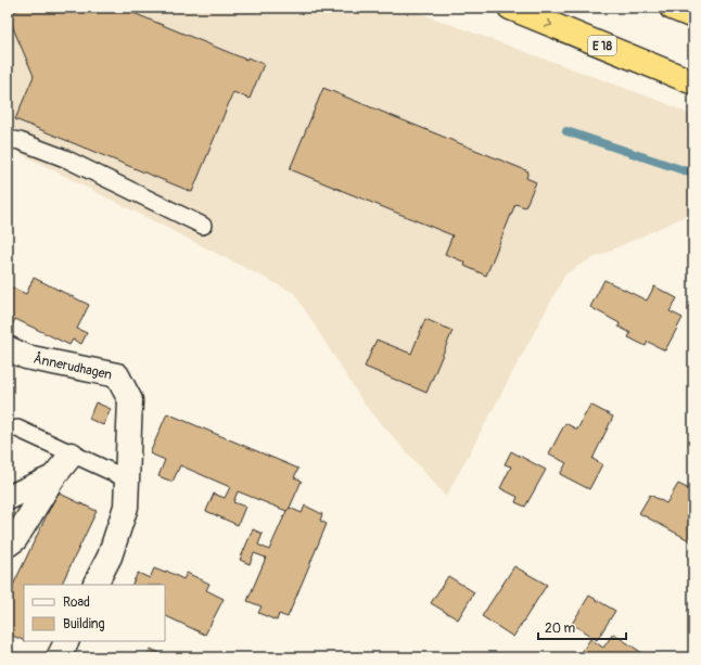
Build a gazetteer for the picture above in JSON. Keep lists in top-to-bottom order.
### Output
{
  "streets": {
    "highway": ["E 18"],
    "street": ["Ånnerudhagen"]
  },
  "legend": ["Road", "Building"],
  "scale_bar": "20 m"
}
